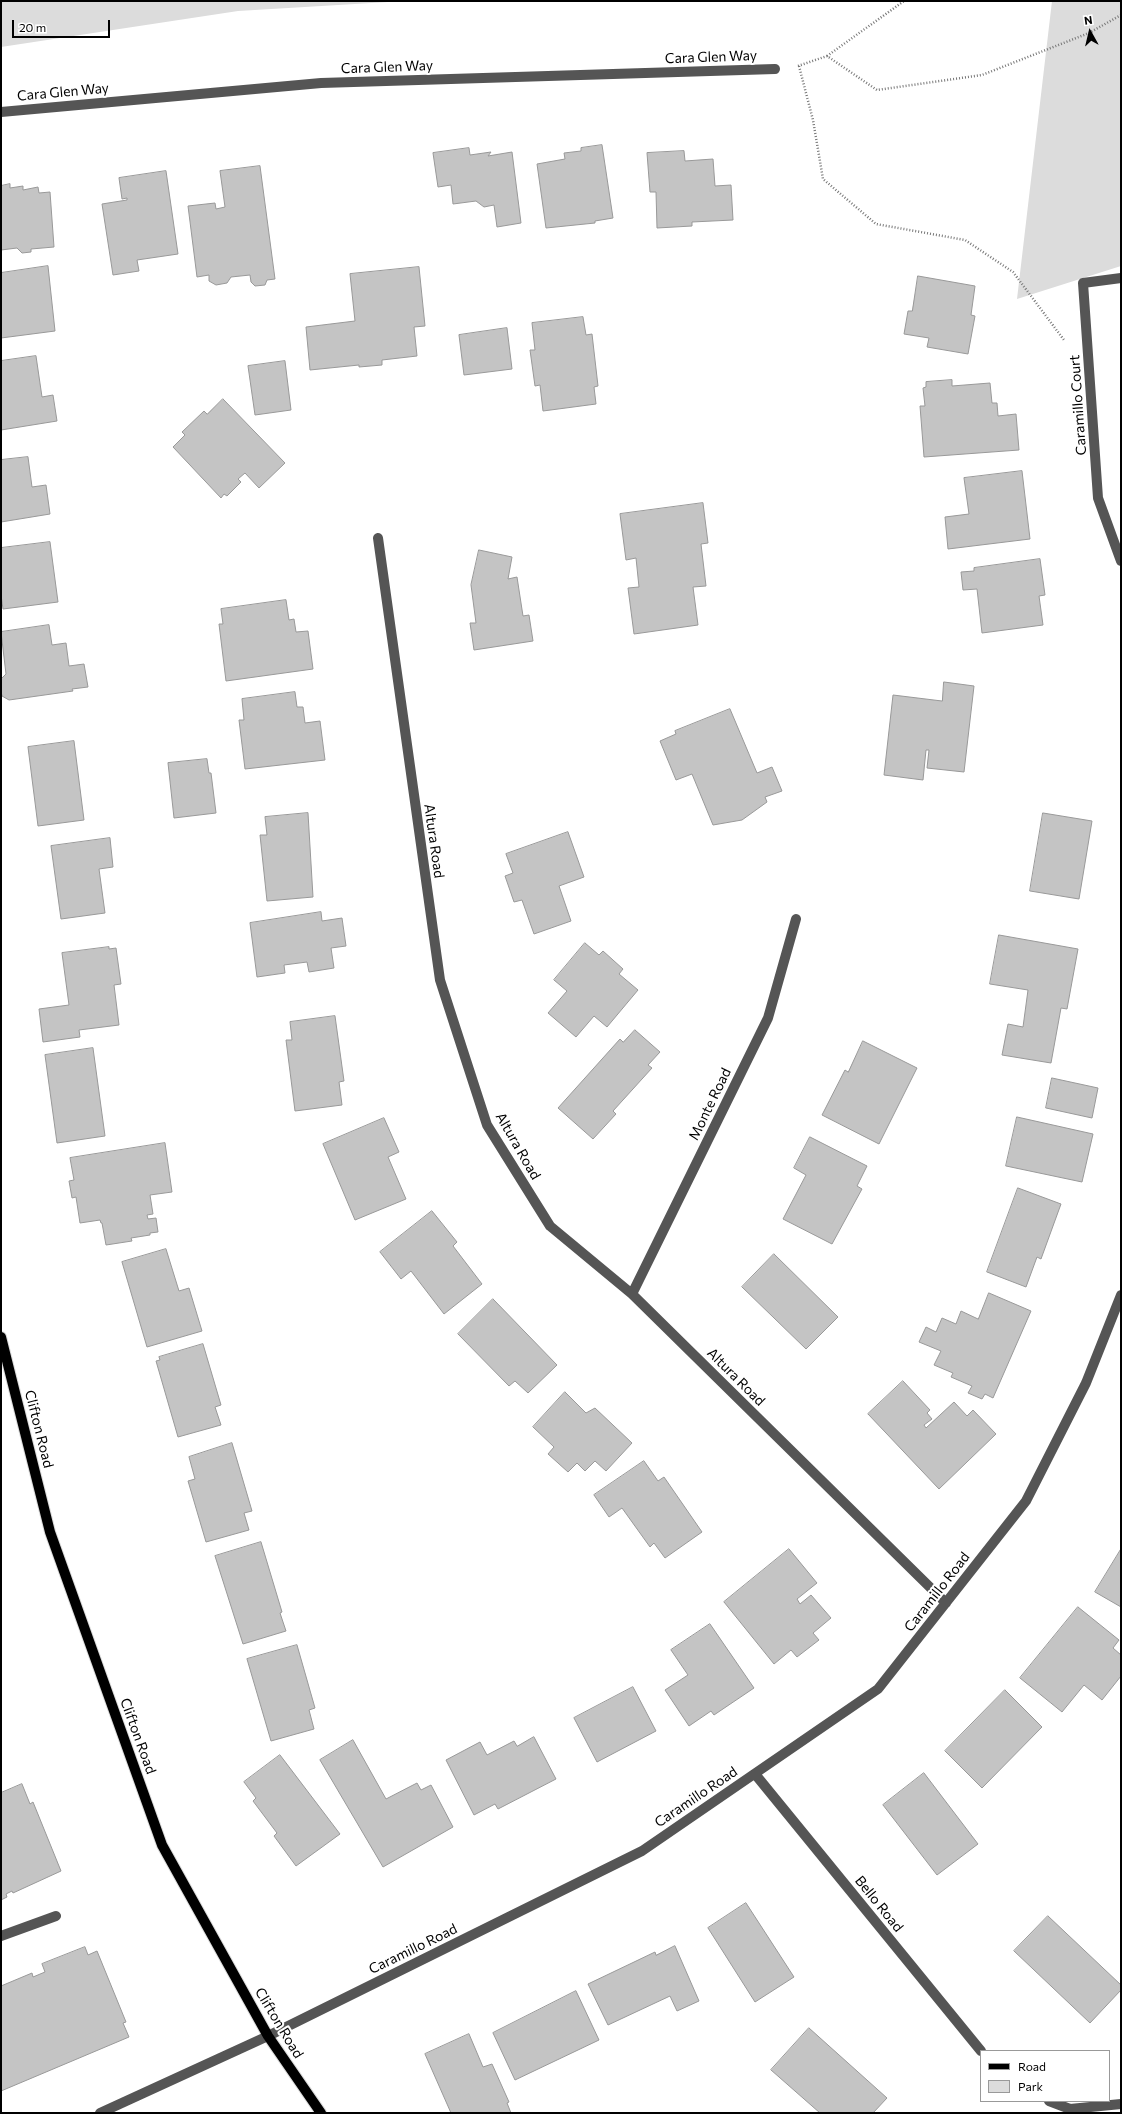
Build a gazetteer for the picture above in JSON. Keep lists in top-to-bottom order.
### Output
{
  "streets": {
    "main road": ["Clifton Road"],
    "street": [
      "Cara Glen Way",
      "Caramillo Court",
      "Altura Road",
      "Monte Road",
      "Caramillo Road",
      "Bello Road"
    ]
  },
  "crossings": [
    ["Altura Road", "Monte Road"],
    ["Altura Road", "Caramillo Road"],
    ["Clifton Road", "Caramillo Road"],
    ["Caramillo Road", "Bello Road"]
  ],
  "legend": ["Road", "Park"],
  "scale_bar": "20 m",
  "north": "top"
}
